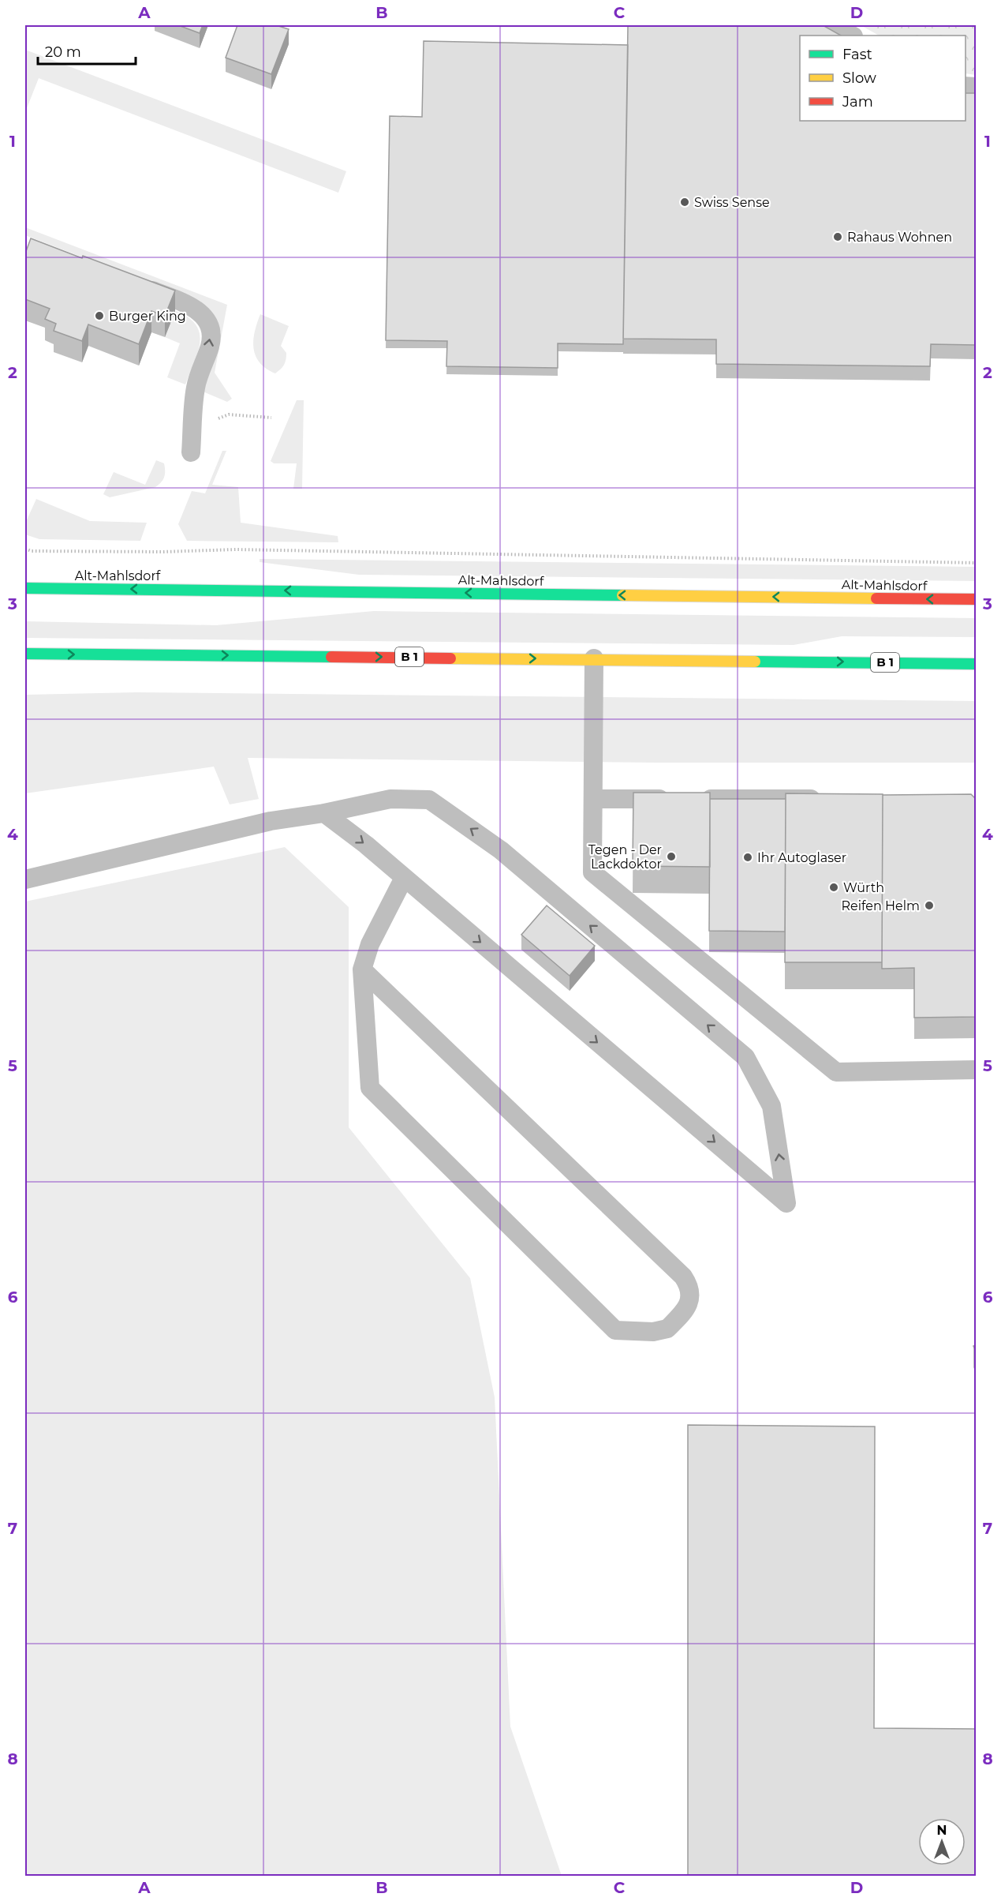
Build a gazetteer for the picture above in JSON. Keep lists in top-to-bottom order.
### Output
{
  "streets": {
    "main road": ["Alt-Mahlsdorf", "B 1"]
  },
  "places": [
    "Swiss Sense",
    "Rahaus Wohnen",
    "Burger King",
    "Tegen - Der Lackdoktor",
    "Ihr Autoglaser",
    "Würth",
    "Reifen Helm"
  ],
  "legend": ["Fast", "Slow", "Jam"],
  "scale_bar": "20 m",
  "north": "top",
  "grid": {
    "columns": [
      "A",
      "B",
      "C",
      "D"
    ],
    "rows": [
      "1",
      "2",
      "3",
      "4",
      "5",
      "6",
      "7",
      "8"
    ]
  }
}
